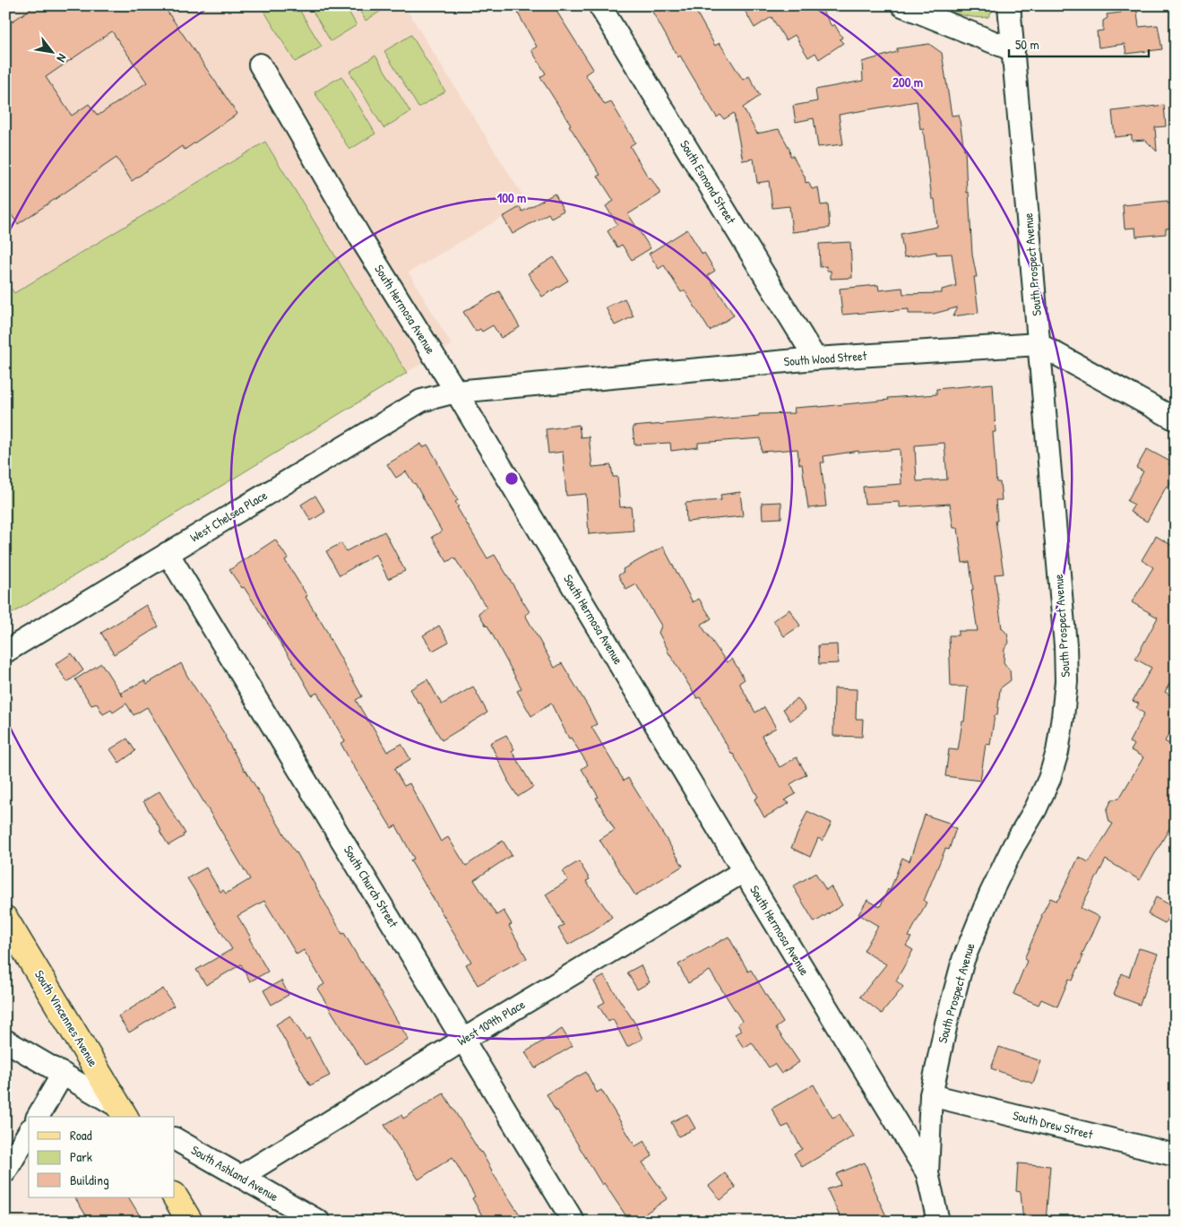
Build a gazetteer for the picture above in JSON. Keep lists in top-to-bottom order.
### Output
{
  "streets": {
    "main road": ["South Vincennes Avenue"],
    "street": [
      "South Esmond Street",
      "South Prospect Avenue",
      "South Hermosa Avenue",
      "South Wood Street",
      "West Chelsea Place",
      "South Church Street",
      "West 109th Place",
      "South Drew Street",
      "South Ashland Avenue"
    ]
  },
  "crossings": [
    ["South Esmond Street", "South Wood Street"],
    ["South Prospect Avenue", "South Hermosa Avenue"],
    ["South Prospect Avenue", "South Wood Street"],
    ["South Prospect Avenue", "South Drew Street"],
    ["South Hermosa Avenue", "South Wood Street"],
    ["South Hermosa Avenue", "West Chelsea Place"],
    ["South Hermosa Avenue", "West 109th Place"],
    ["South Wood Street", "West Chelsea Place"],
    ["West Chelsea Place", "South Church Street"],
    ["South Church Street", "West 109th Place"],
    ["West 109th Place", "South Ashland Avenue"]
  ],
  "legend": ["Road", "Park", "Building"],
  "scale_bar": "50 m",
  "north": "bottom right",
  "rings": ["200 m", "100 m"]
}
